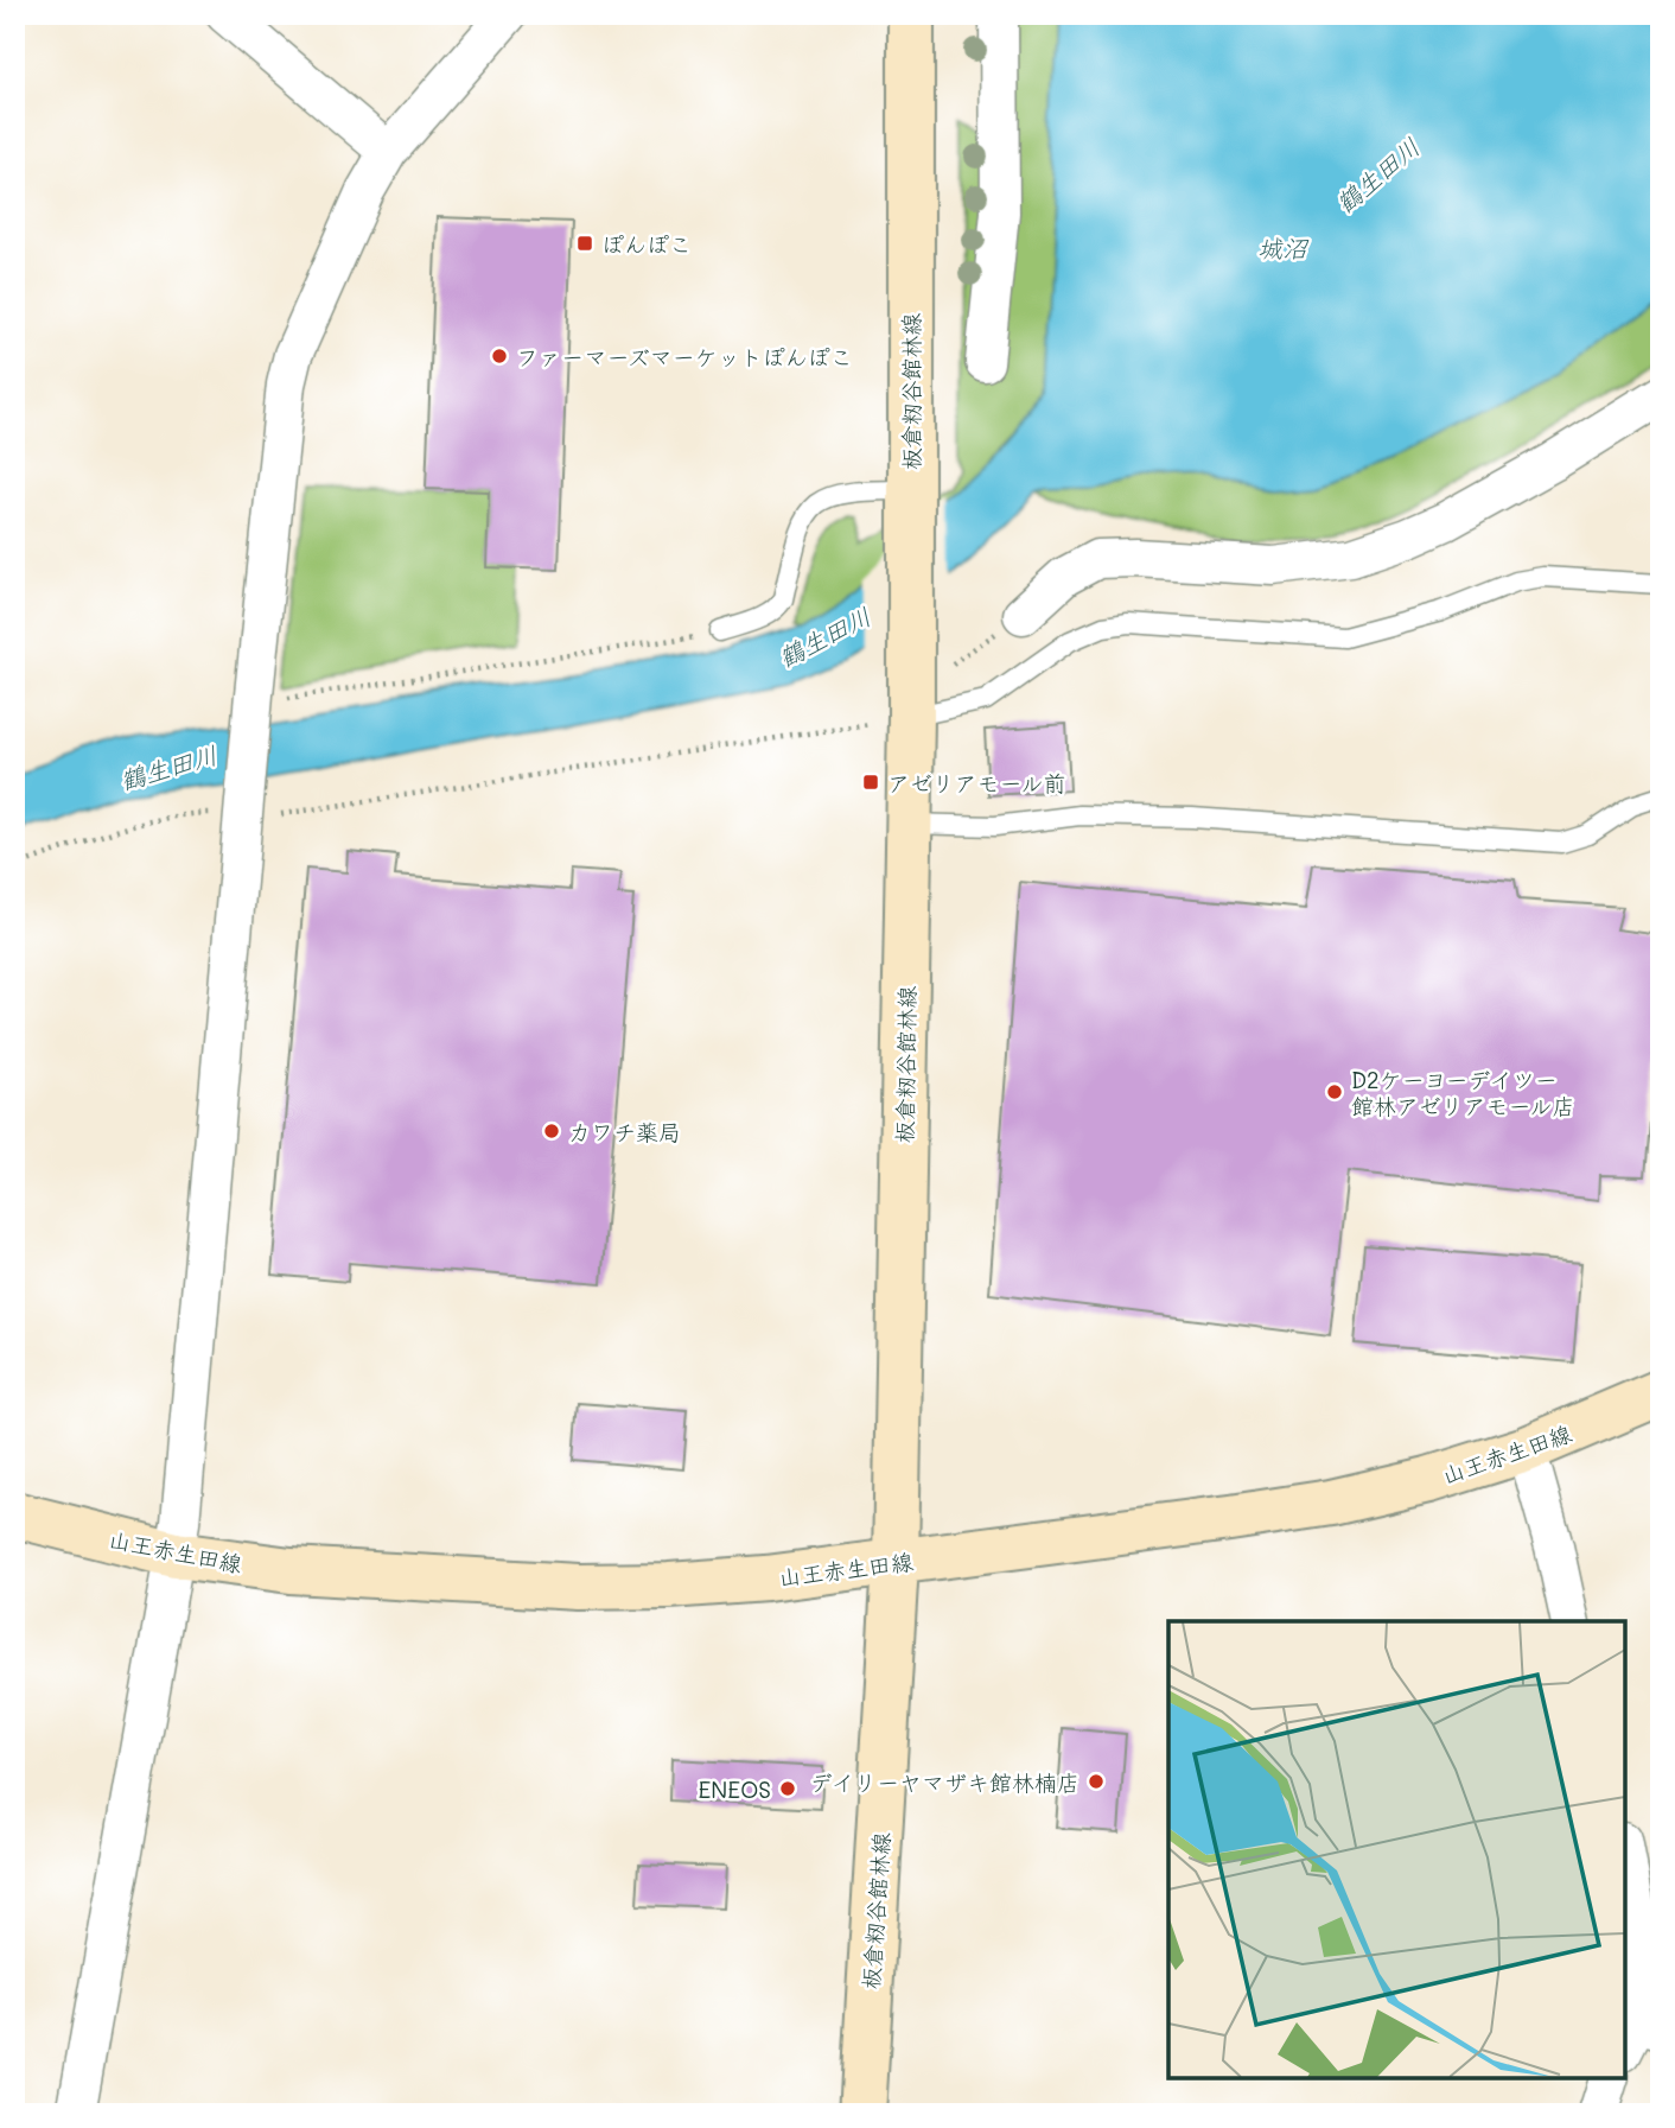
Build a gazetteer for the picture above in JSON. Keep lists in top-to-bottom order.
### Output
{
  "streets": {
    "main road": ["板倉籾谷館林線", "山王赤生田線"]
  },
  "crossings": [
    ["板倉籾谷館林線", "山王赤生田線"]
  ],
  "water": ["鶴生田川", "城沼"],
  "places": {
    "transit": ["ぽんぽこ", "アゼリアモール前"],
    "other": [
      "ファーマーズマーケットぽんぽこ",
      "D2ケーヨーデイツー 館林アゼリアモール店",
      "カワチ薬局",
      "デイリーヤマザキ館林楠店",
      "ENEOS"
    ]
  }
}
